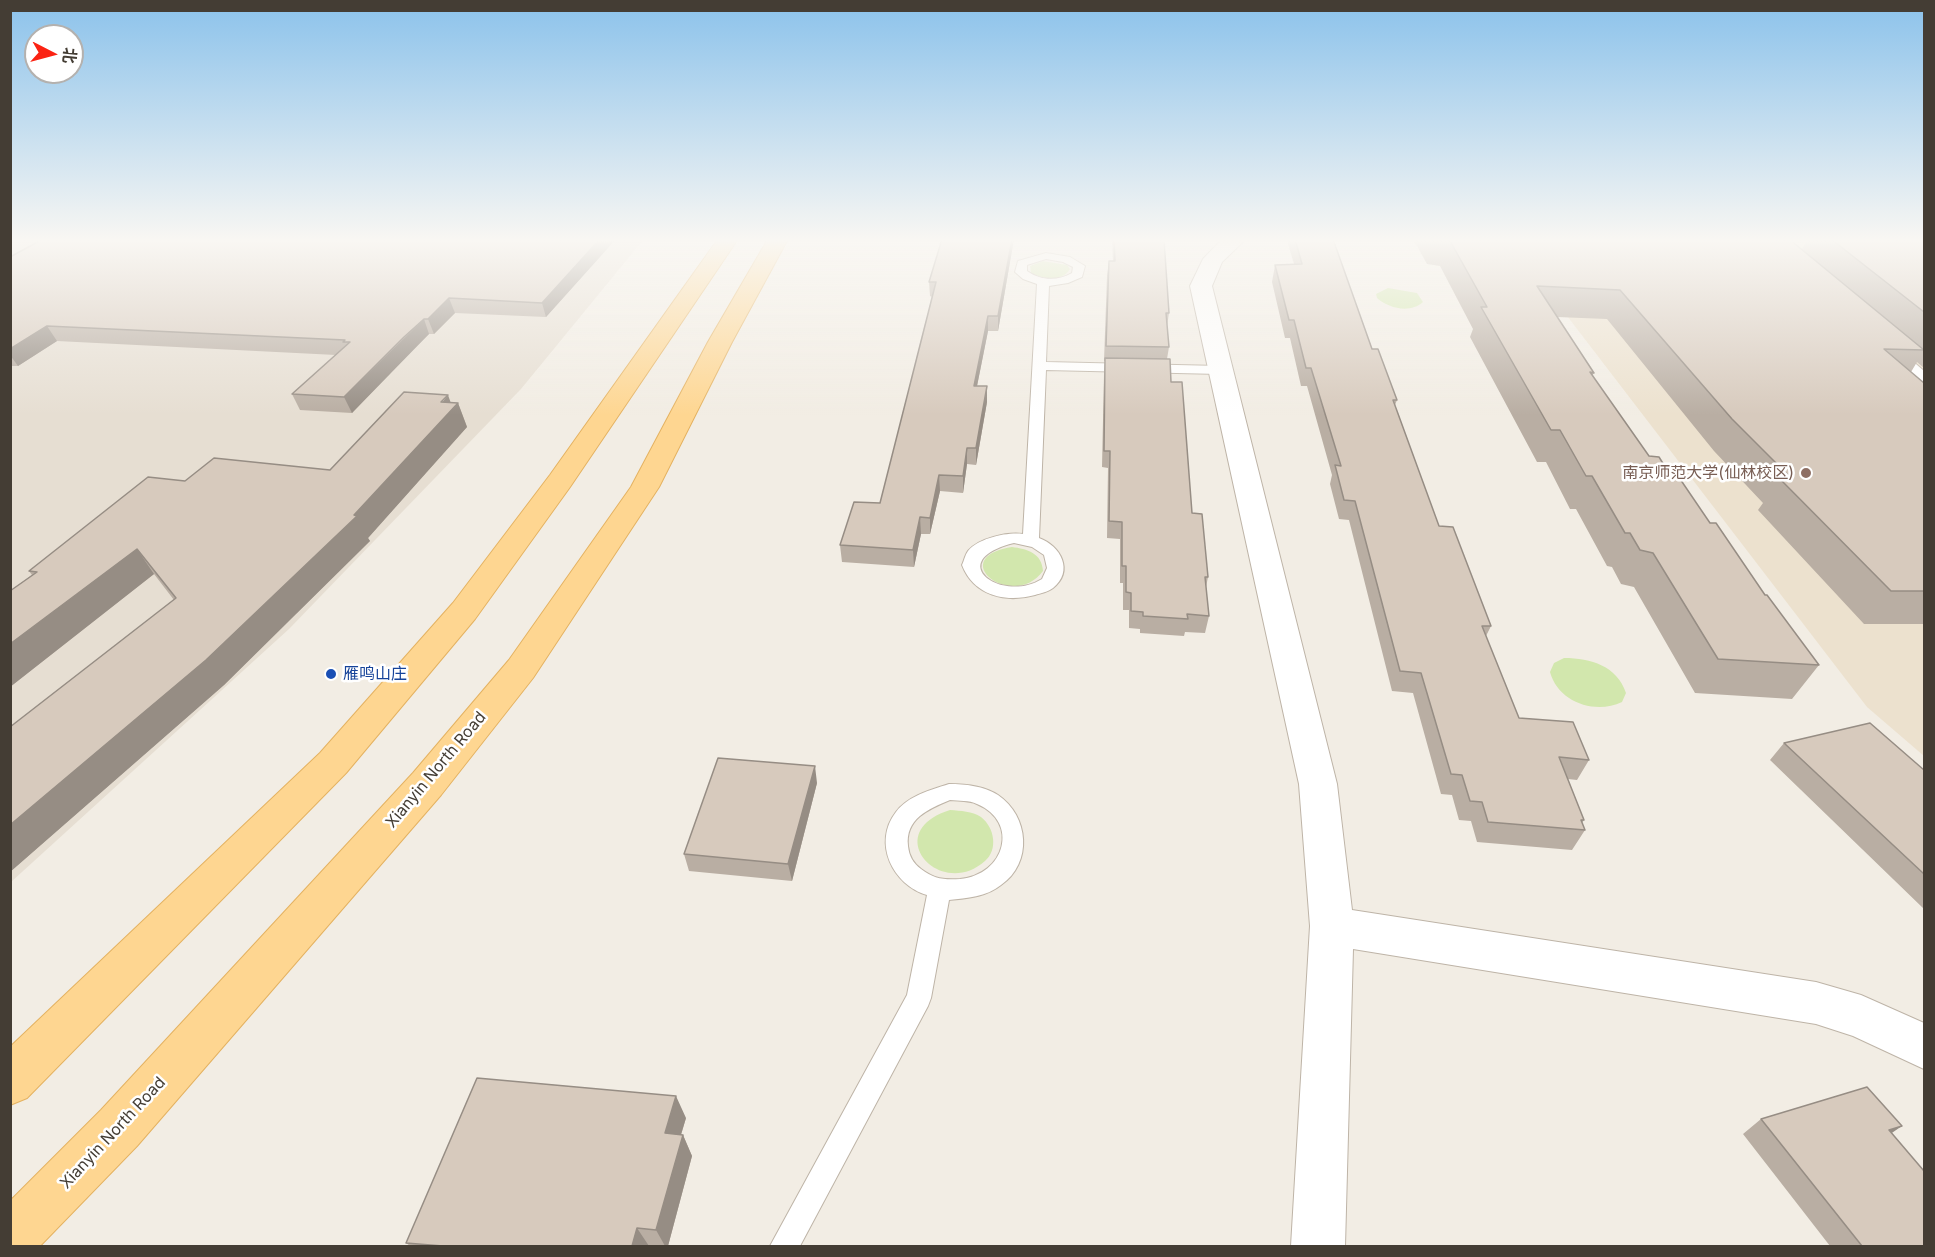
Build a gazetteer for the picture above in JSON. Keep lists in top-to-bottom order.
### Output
{
  "streets": {
    "main road": ["Xianyin North Road"]
  },
  "places": ["南京师范大学(仙林校区)", "雁鸣山庄"],
  "north": "right"
}
